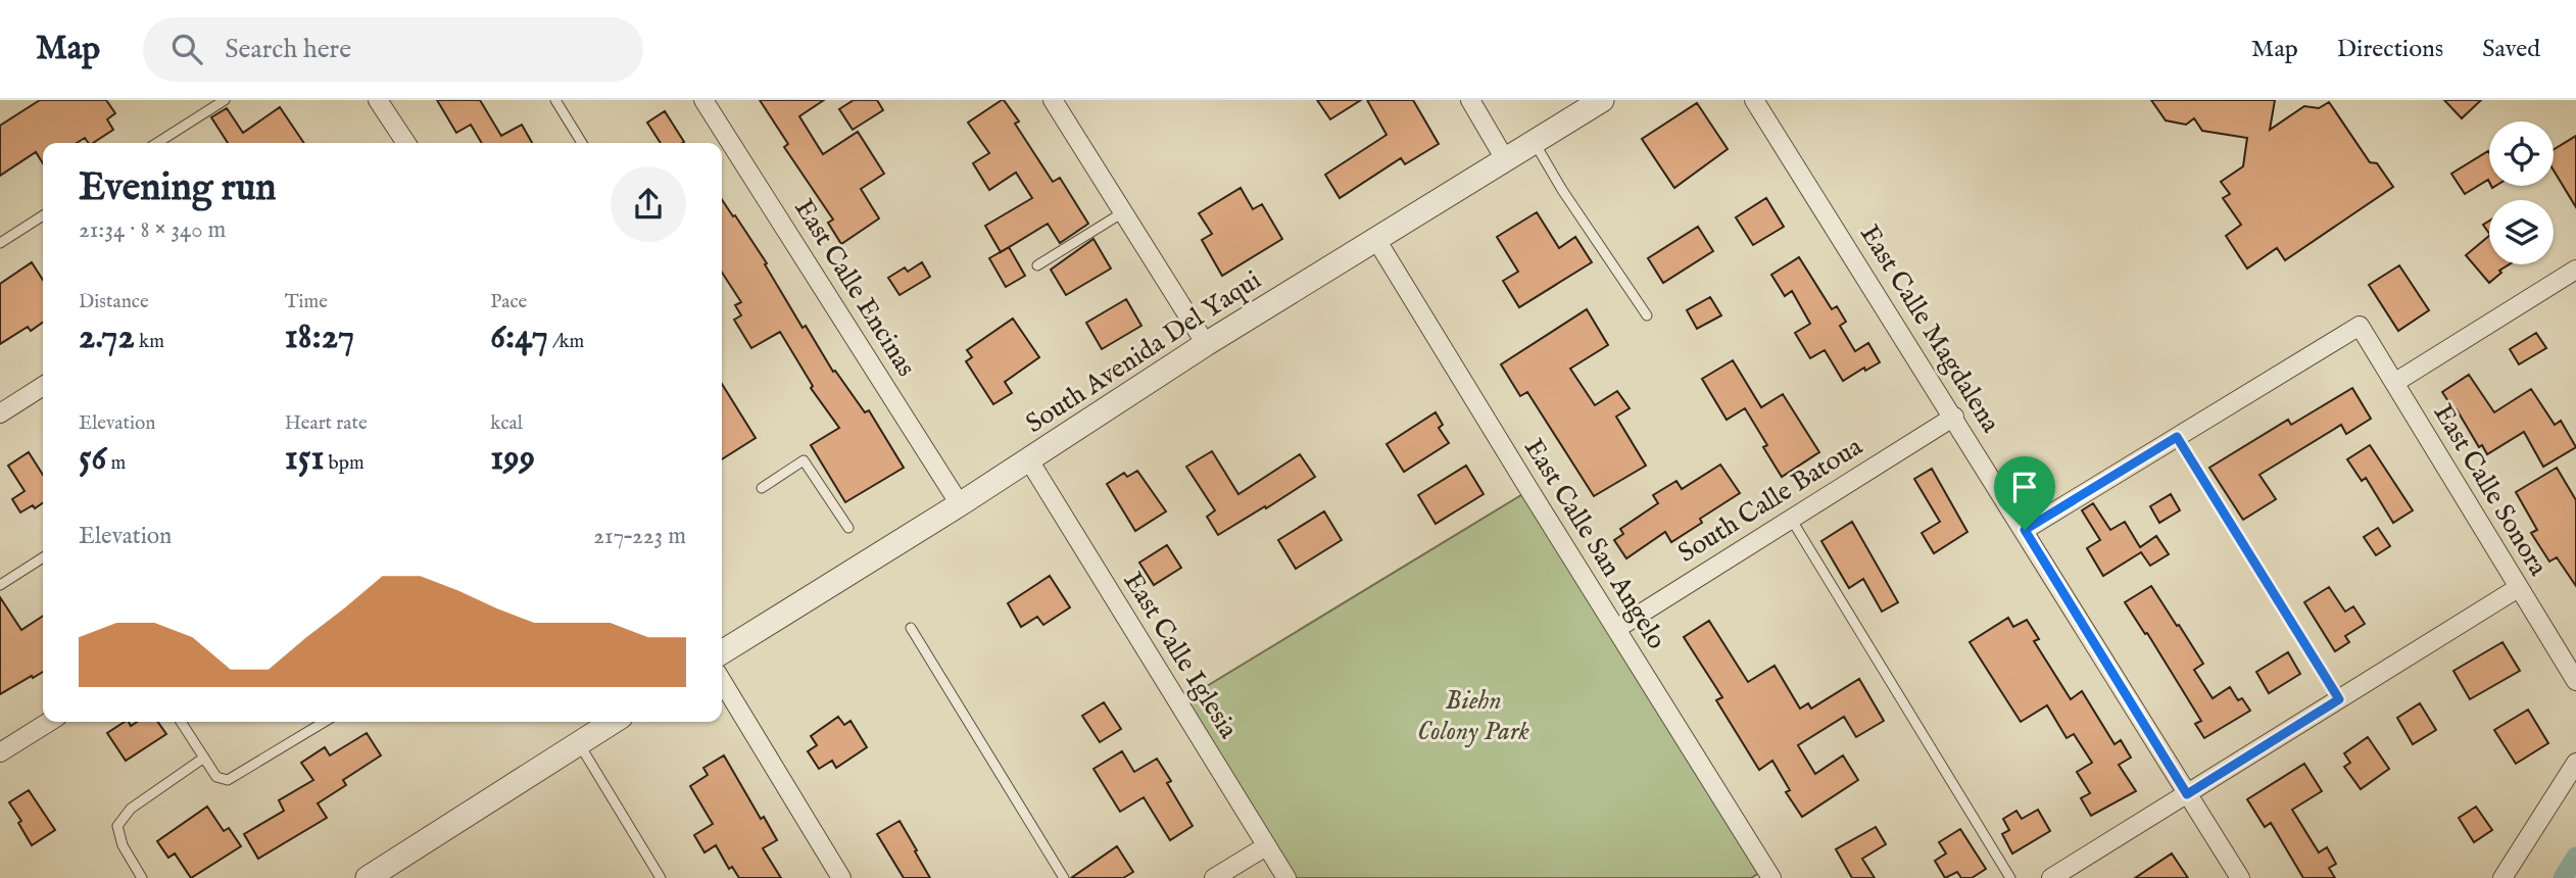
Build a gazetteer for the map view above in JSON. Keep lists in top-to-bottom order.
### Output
{
  "streets": {
    "street": [
      "East Calle Encinas",
      "East Calle Magdalena",
      "South Avenida Del Yaqui",
      "East Calle Sonora",
      "South Calle Batoua",
      "East Calle San Angelo",
      "East Calle Iglesia"
    ]
  },
  "crossings": [
    ["East Calle Encinas", "South Avenida Del Yaqui"],
    ["East Calle Magdalena", "South Calle Batoua"],
    ["South Avenida Del Yaqui", "East Calle San Angelo"],
    ["South Avenida Del Yaqui", "East Calle Iglesia"],
    ["South Calle Batoua", "East Calle San Angelo"]
  ],
  "parks": ["Biehn Colony Park"],
  "page": {
    "header": "Map",
    "search": "Search here",
    "nav": ["Map", "Directions", "Saved"],
    "heading": ["Evening run", "21:34 · 8 × 340 m"],
    "stats": [
      ["Distance", "2.72 km"],
      ["Time", "18:27"],
      ["Pace", "6:47 /km"],
      ["Elevation", "56 m"],
      ["Heart rate", "151 bpm"],
      ["kcal", "199"]
    ],
    "chart": ["Elevation", "217–223 m"]
  }
}
